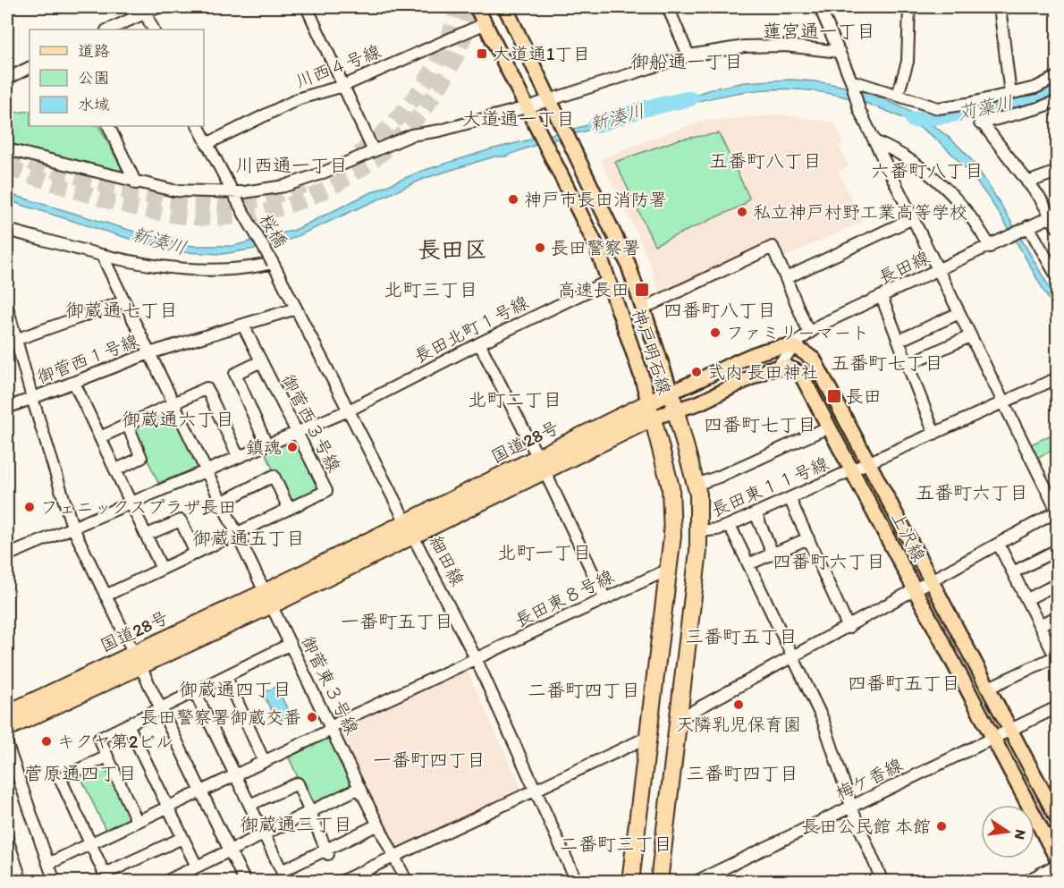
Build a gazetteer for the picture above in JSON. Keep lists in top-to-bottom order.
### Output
{
  "streets": {
    "highway": ["国道28号"],
    "main road": ["神戸明石線", "上沢線"],
    "street": [
      "川西４号線",
      "桜橋",
      "長田線",
      "長田北町１号線",
      "御菅西１号線",
      "御菅西３号線",
      "長田東１１号線",
      "細田線",
      "長田東８号線",
      "御菅東３号線",
      "梅ケ香線"
    ]
  },
  "crossings": [
    ["川西４号線", "神戸明石線"],
    ["桜橋", "細田線"],
    ["長田線", "上沢線"],
    ["長田北町１号線", "神戸明石線"],
    ["長田北町１号線", "御菅西１号線"],
    ["長田北町１号線", "御菅西３号線"],
    ["長田北町１号線", "細田線"],
    ["長田北町１号線", "御菅東３号線"],
    ["神戸明石線", "国道28号"],
    ["御菅西１号線", "御菅西３号線"],
    ["御菅西１号線", "国道28号"],
    ["御菅西１号線", "細田線"],
    ["御菅西１号線", "長田東８号線"],
    ["御菅西１号線", "御菅東３号線"],
    ["御菅西３号線", "御菅東３号線"],
    ["国道28号", "細田線"],
    ["国道28号", "御菅東３号線"],
    ["長田東１１号線", "上沢線"],
    ["上沢線", "梅ケ香線"],
    ["細田線", "長田東８号線"],
    ["長田東８号線", "御菅東３号線"]
  ],
  "districts": [
    "蓮宮通一丁目",
    "御船通一丁目",
    "大道通一丁目",
    "五番町八丁目",
    "川西通一丁目",
    "六番町八丁目",
    "長田区",
    "北町三丁目",
    "御蔵通七丁目",
    "四番町八丁目",
    "五番町七丁目",
    "北町二丁目",
    "御蔵通六丁目",
    "四番町七丁目",
    "五番町六丁目",
    "御蔵通五丁目",
    "北町一丁目",
    "四番町六丁目",
    "一番町五丁目",
    "三番町五丁目",
    "四番町五丁目",
    "御蔵通四丁目",
    "二番町四丁目",
    "一番町四丁目",
    "菅原通四丁目",
    "三番町四丁目",
    "御蔵通三丁目",
    "二番町三丁目"
  ],
  "water": ["苅藻川", "新湊川"],
  "places": {
    "transit": ["大道通1丁目", "高速長田", "長田"],
    "other": [
      "神戸市長田消防署",
      "私立神戸村野工業高等学校",
      "長田警察署",
      "ファミリーマート",
      "式内 長田神社",
      "鎮魂",
      "フェニックスプラザ長田",
      "天隣乳児保育園",
      "長田警察署御蔵交番",
      "キクヤ第2ビル",
      "長田公民館 本館"
    ]
  },
  "legend": ["道路", "公園", "水域"],
  "north": "right"
}
